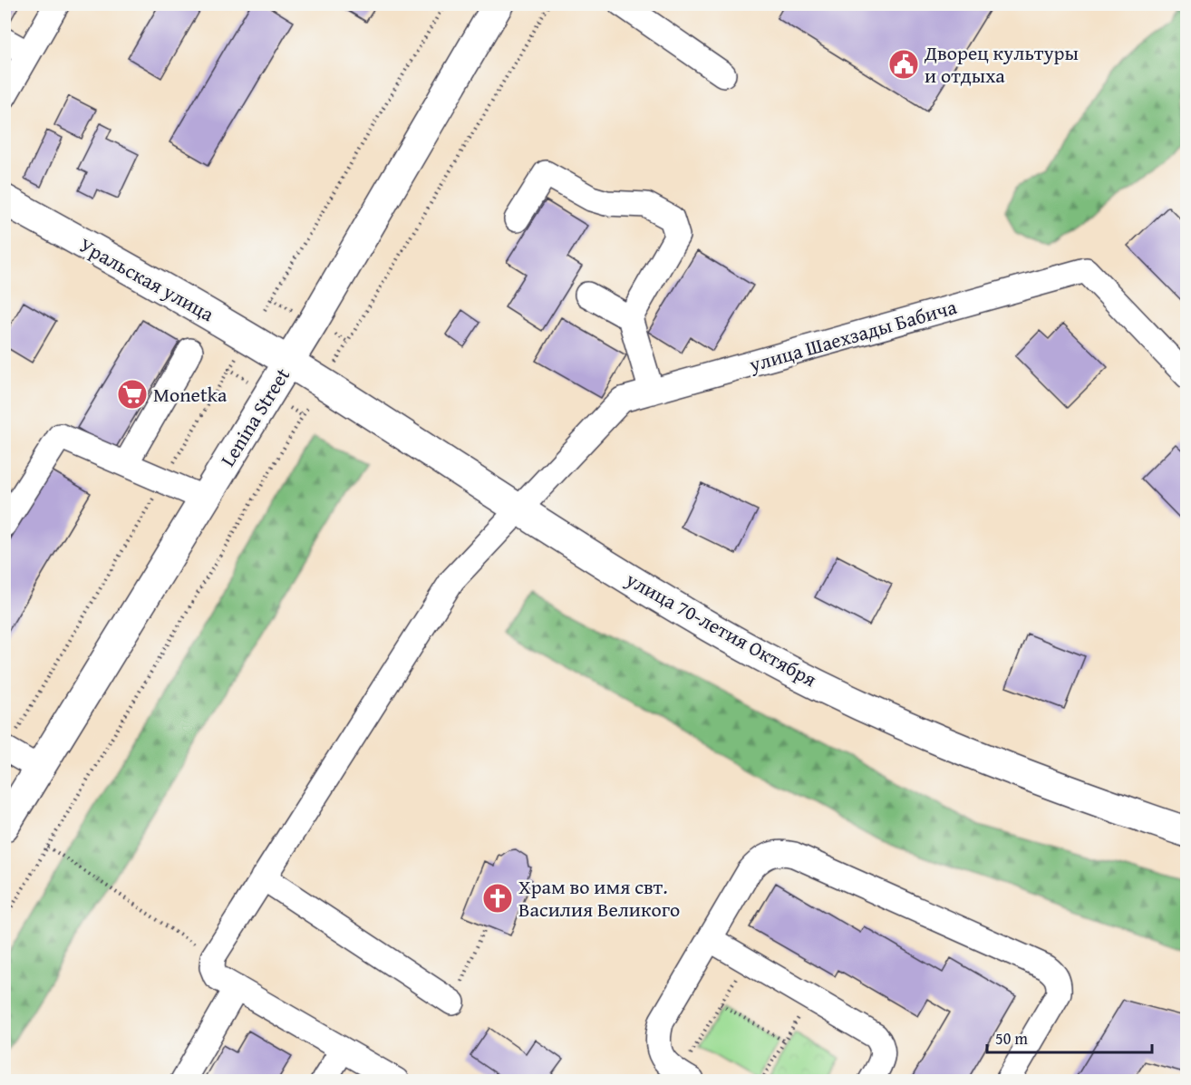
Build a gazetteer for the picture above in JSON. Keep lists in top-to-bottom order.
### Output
{
  "streets": {
    "main road": ["Уральская улица", "Lenina Street", "улица 70-летия Октября"],
    "street": ["улица Шаехзады Бабича"]
  },
  "crossings": [
    ["Уральская улица", "Lenina Street"],
    ["Уральская улица", "улица 70-летия Октября"],
    ["улица Шаехзады Бабича", "улица 70-летия Октября"],
    ["Lenina Street", "улица 70-летия Октября"]
  ],
  "places": {
    "public building": ["Дворец культуры и отдыха"],
    "supermarket": ["Monetka"],
    "church": ["Храм во имя свт. Василия Великого"]
  },
  "scale_bar": "50 m"
}
